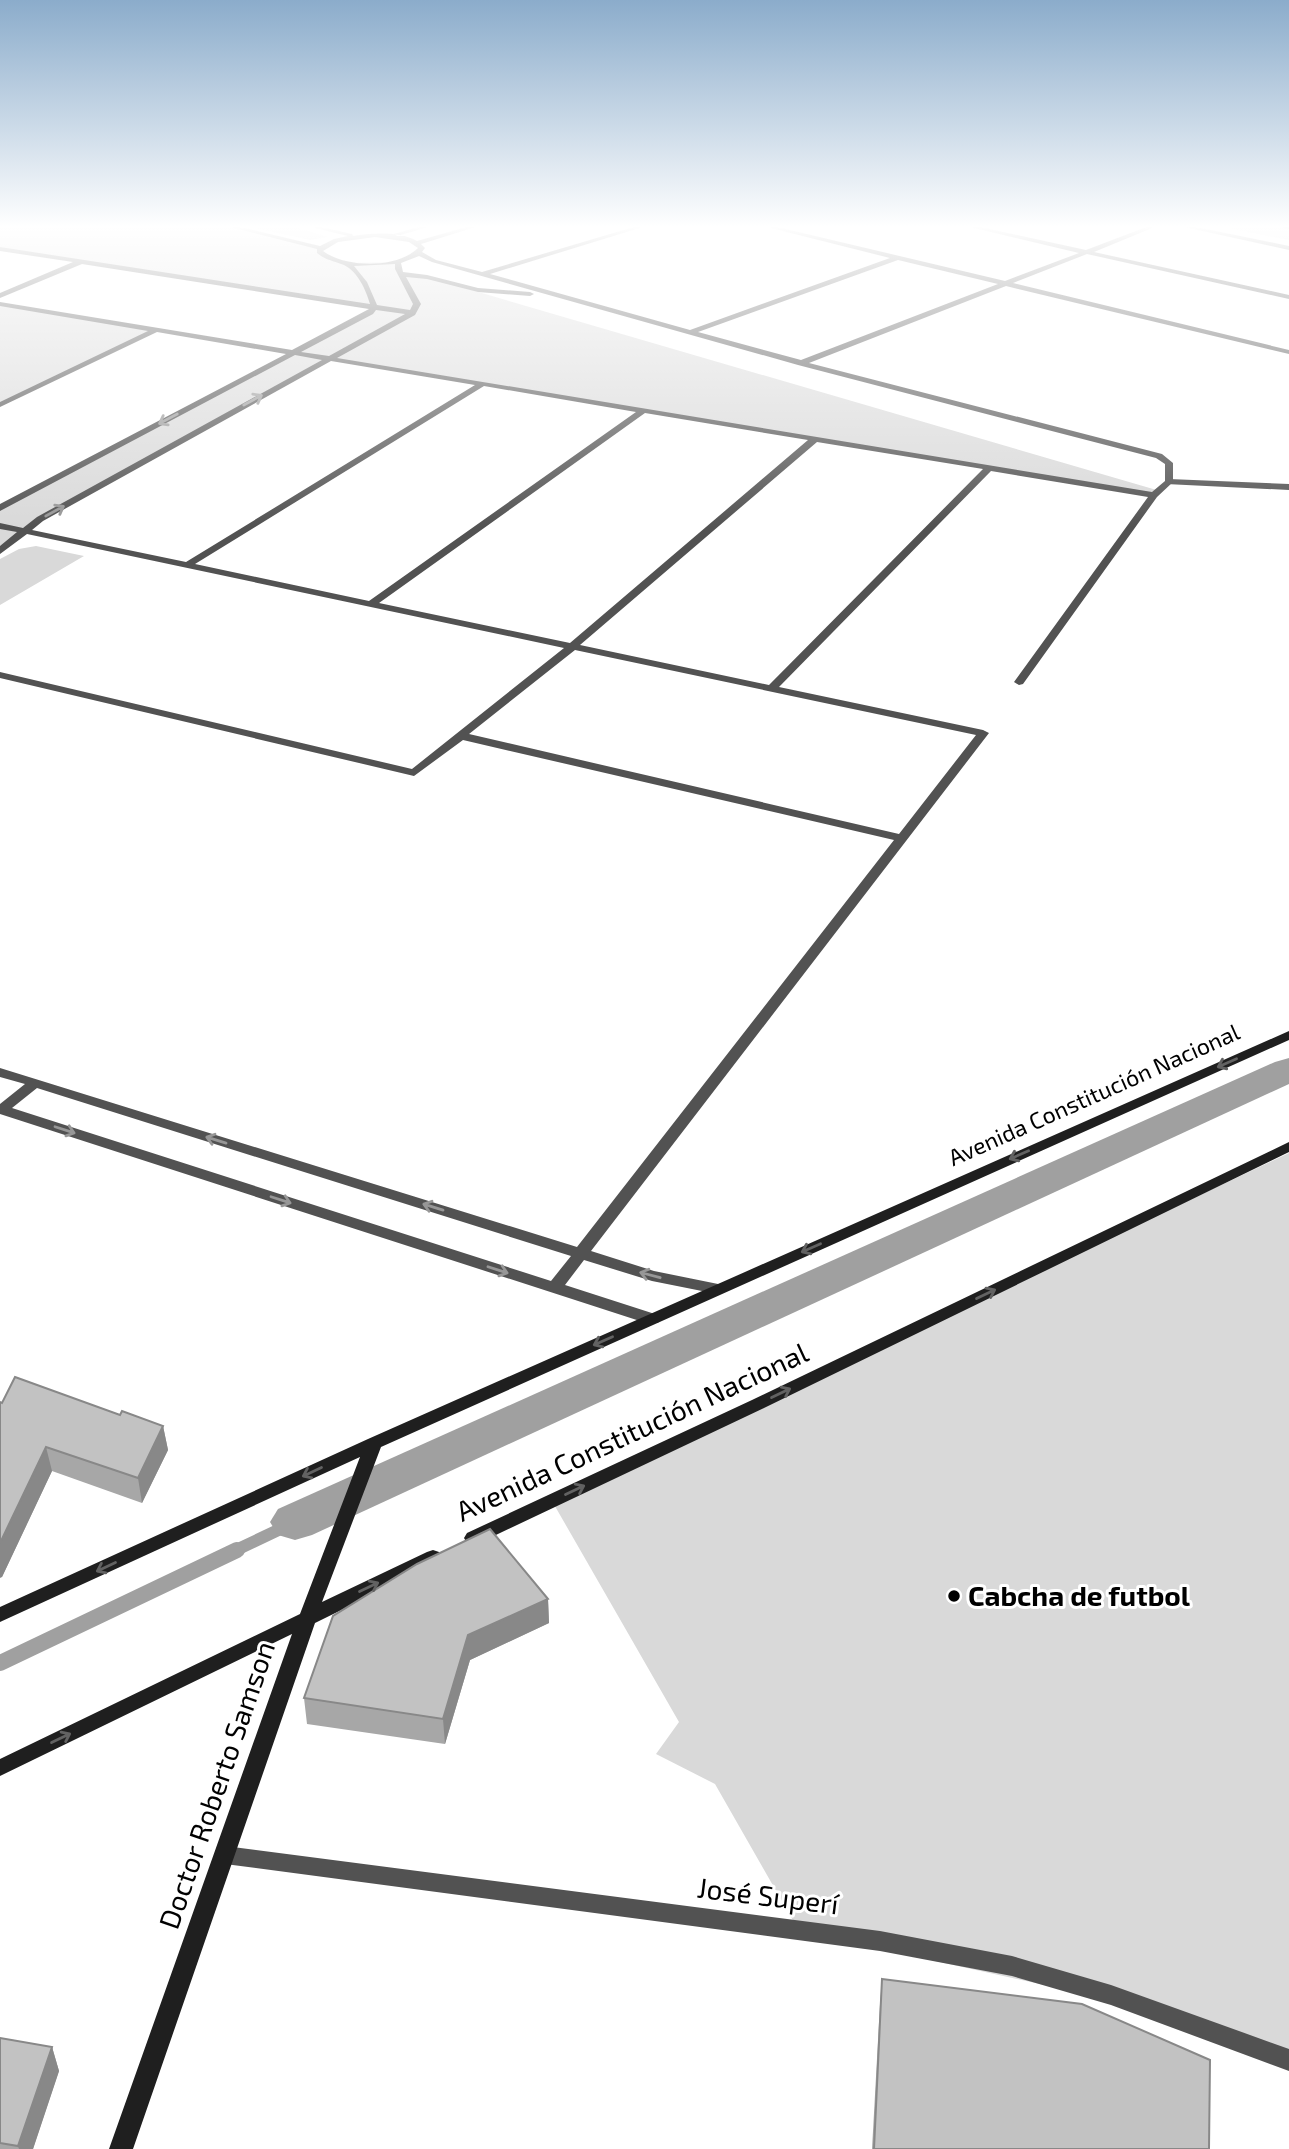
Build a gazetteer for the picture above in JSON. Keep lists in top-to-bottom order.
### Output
{
  "streets": {
    "main road": ["Avenida Constitución Nacional", "Doctor Roberto Samson"],
    "street": ["José Superí"]
  },
  "crossings": [
    ["Avenida Constitución Nacional", "Doctor Roberto Samson"],
    ["Doctor Roberto Samson", "José Superí"]
  ],
  "places": ["Cabcha de futbol"]
}
